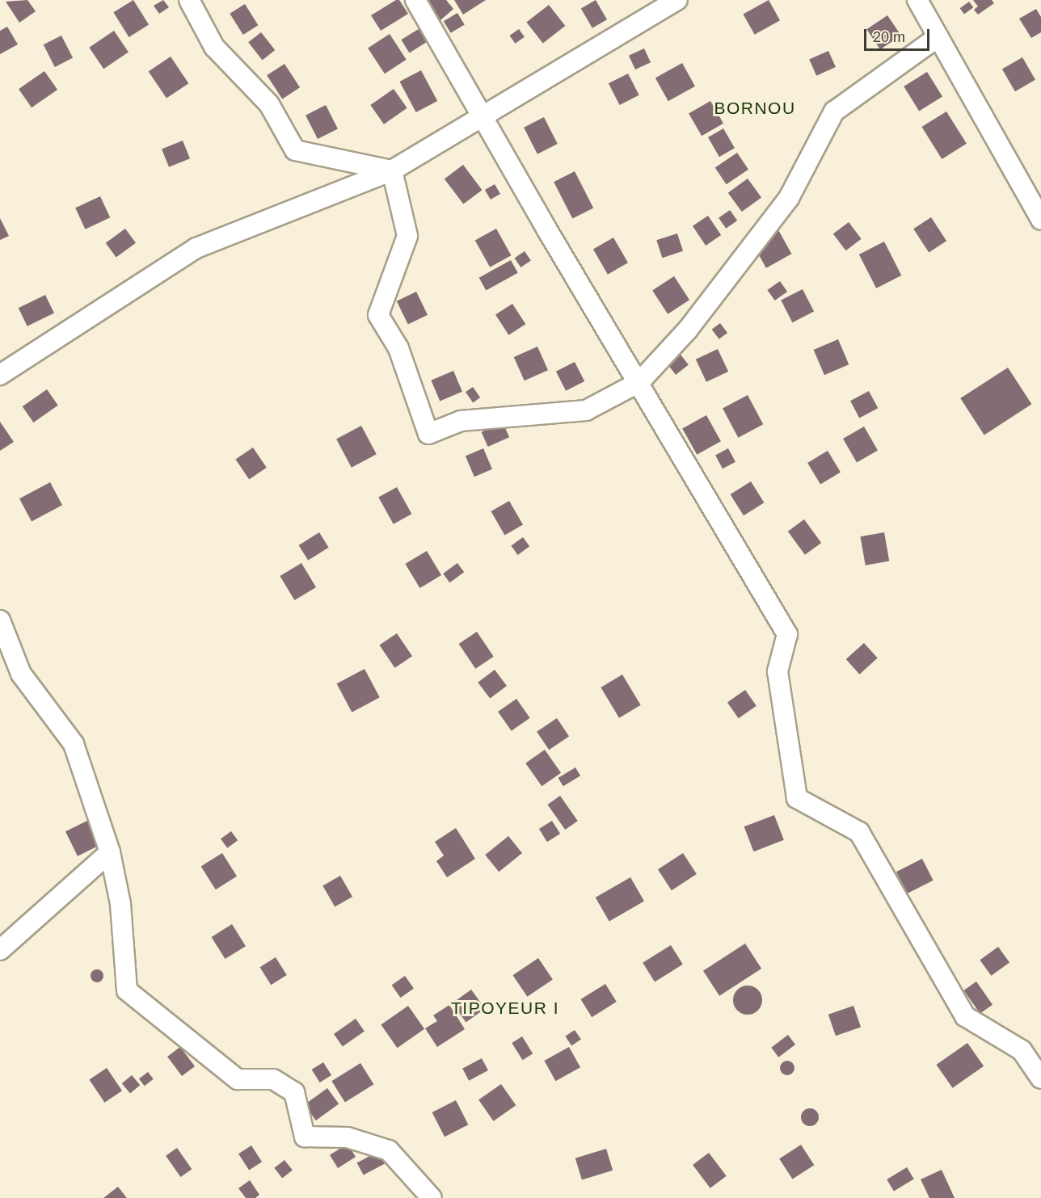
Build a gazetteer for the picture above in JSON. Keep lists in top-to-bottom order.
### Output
{
  "districts": ["BORNOU", "TIPOYEUR I"],
  "scale_bar": "20 m"
}
